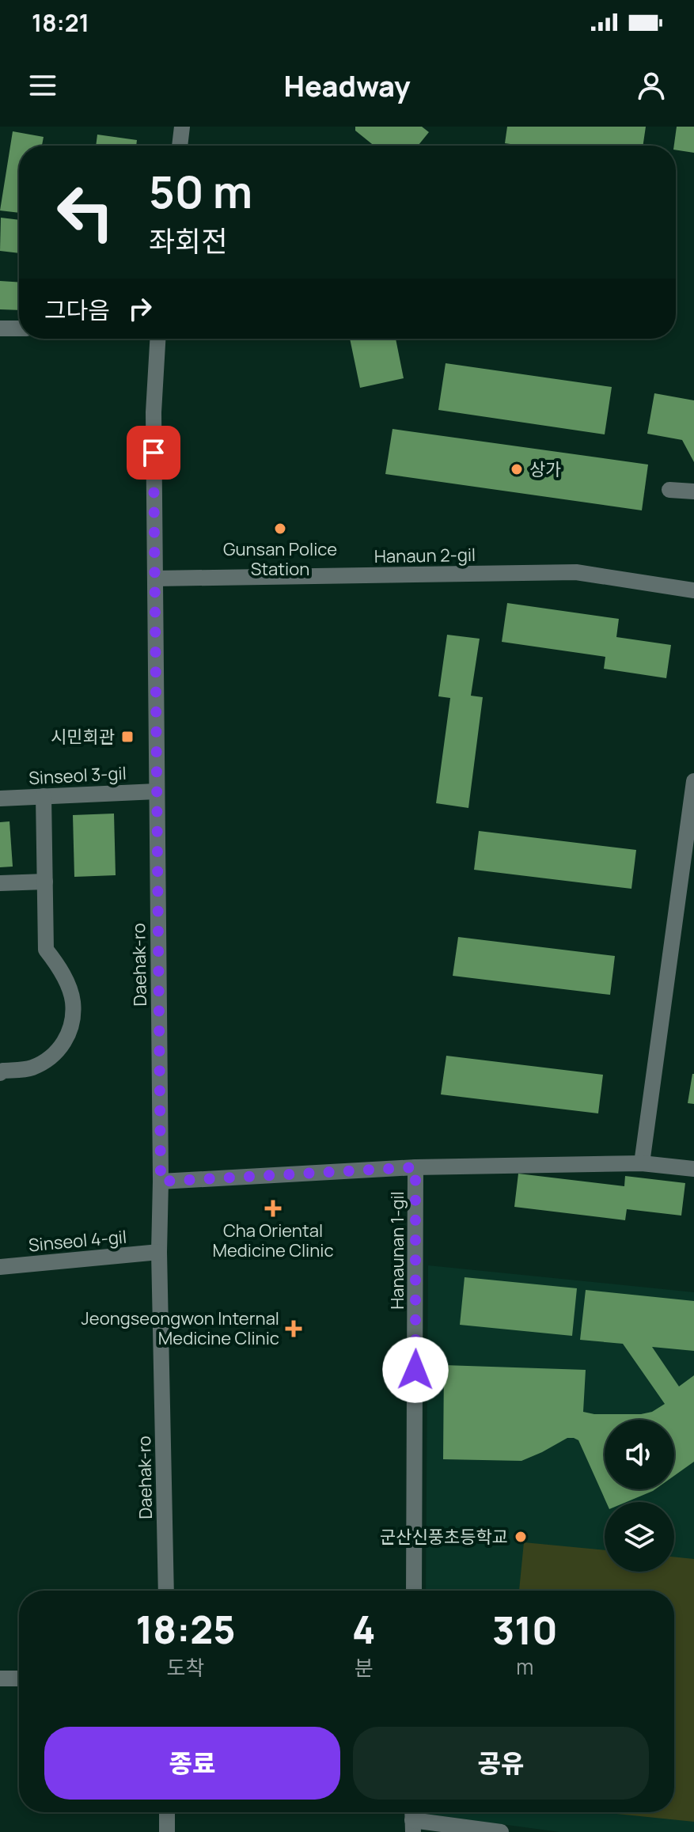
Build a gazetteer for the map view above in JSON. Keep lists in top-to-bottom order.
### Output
{
  "streets": {
    "street": [
      "Hanaun 2-gil",
      "Sinseol 3-gil",
      "Daehak-ro",
      "Sinseol 4-gil",
      "Hanaunan 1-gil"
    ]
  },
  "crossings": [
    ["Hanaun 2-gil", "Daehak-ro"],
    ["Sinseol 3-gil", "Daehak-ro"],
    ["Daehak-ro", "Sinseol 4-gil"]
  ],
  "places": {
    "other": ["상가", "Gunsan Police Station", "군산신풍초등학교"],
    "transit": ["시민회관"],
    "health": ["Cha Oriental Medicine Clinic", "Jeongseongwon Internal Medicine Clinic"]
  },
  "page": {
    "status": "18:21",
    "header": "Headway",
    "turn": ["50 m", "좌회전"],
    "then": "그다음",
    "eta": [
      "18:25",
      "도착",
      "4",
      "분",
      "310",
      "m"
    ],
    "buttons": ["종료", "공유"]
  }
}
